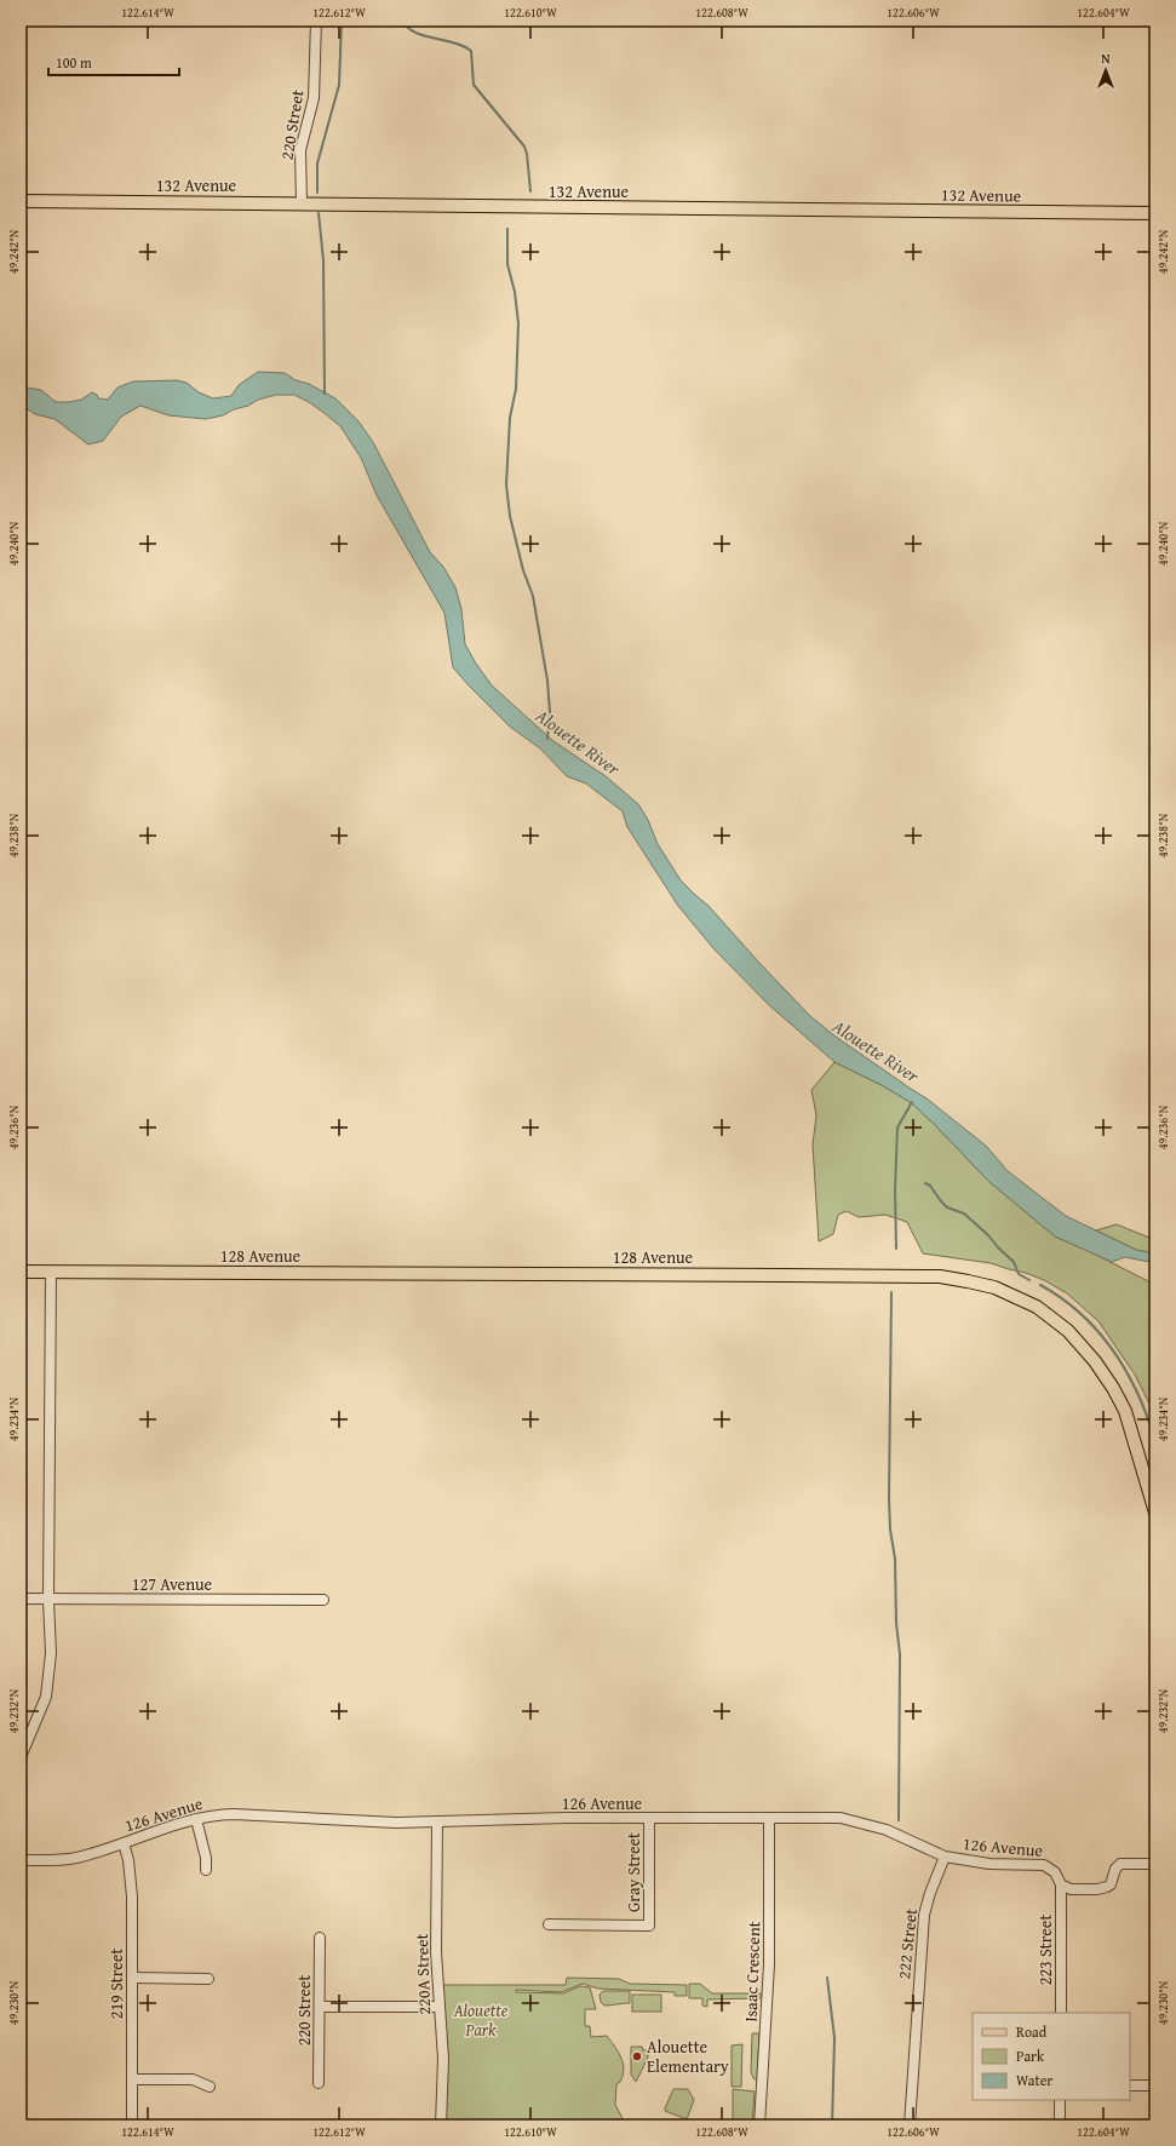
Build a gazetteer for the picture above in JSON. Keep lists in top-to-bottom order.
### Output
{
  "streets": {
    "main road": ["132 Avenue", "128 Avenue"],
    "street": [
      "220 Street",
      "127 Avenue",
      "126 Avenue",
      "Gray Street",
      "222 Street",
      "223 Street",
      "Isaac Crescent",
      "220A Street",
      "219 Street"
    ]
  },
  "crossings": [
    ["220 Street", "132 Avenue"],
    ["126 Avenue", "Gray Street"],
    ["126 Avenue", "222 Street"],
    ["126 Avenue", "223 Street"],
    ["126 Avenue", "Isaac Crescent"],
    ["126 Avenue", "220A Street"],
    ["126 Avenue", "219 Street"]
  ],
  "water": ["Alouette River"],
  "parks": ["Alouette Park"],
  "places": ["Alouette Elementary"],
  "legend": ["Road", "Park", "Water"],
  "scale_bar": "100 m",
  "north": "top",
  "coordinates": [
    "122.614°W",
    "122.612°W",
    "122.610°W",
    "122.608°W",
    "122.606°W",
    "122.604°W",
    "49.242°N",
    "49.240°N",
    "49.238°N",
    "49.236°N",
    "49.234°N",
    "49.232°N",
    "49.230°N"
  ]
}
